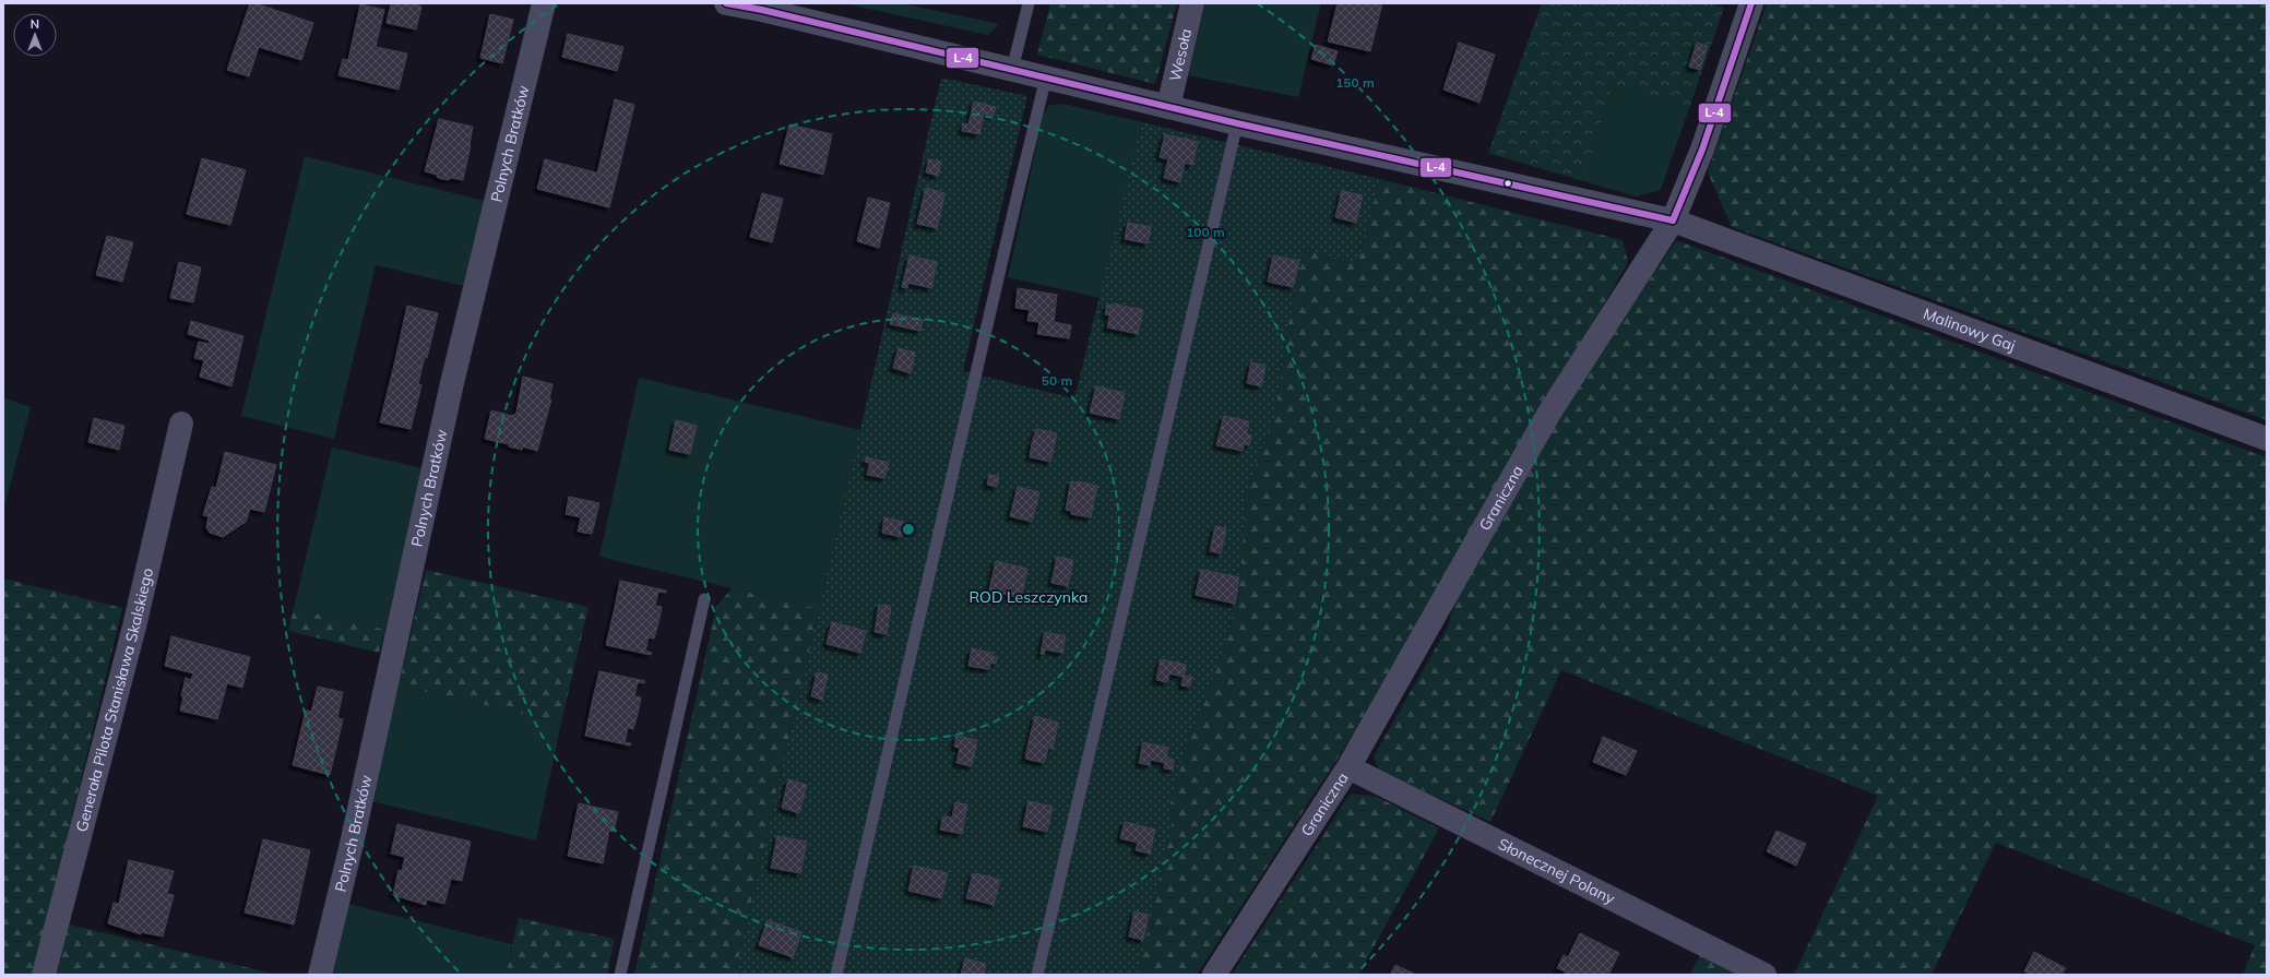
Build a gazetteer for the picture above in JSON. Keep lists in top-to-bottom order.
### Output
{
  "streets": {
    "street": [
      "Wesoła",
      "Polnych Bratków",
      "Malinowy Gaj",
      "Graniczna",
      "Generała Pilota Stanisława Skalskiego",
      "Słonecznej Polany"
    ]
  },
  "crossings": [
    ["Wesoła", "Malinowy Gaj"],
    ["Malinowy Gaj", "Graniczna"],
    ["Graniczna", "Słonecznej Polany"]
  ],
  "parks": ["ROD Leszczynka"],
  "lines": ["transit line L-4"],
  "north": "top",
  "rings": ["150 m", "100 m", "50 m"]
}
